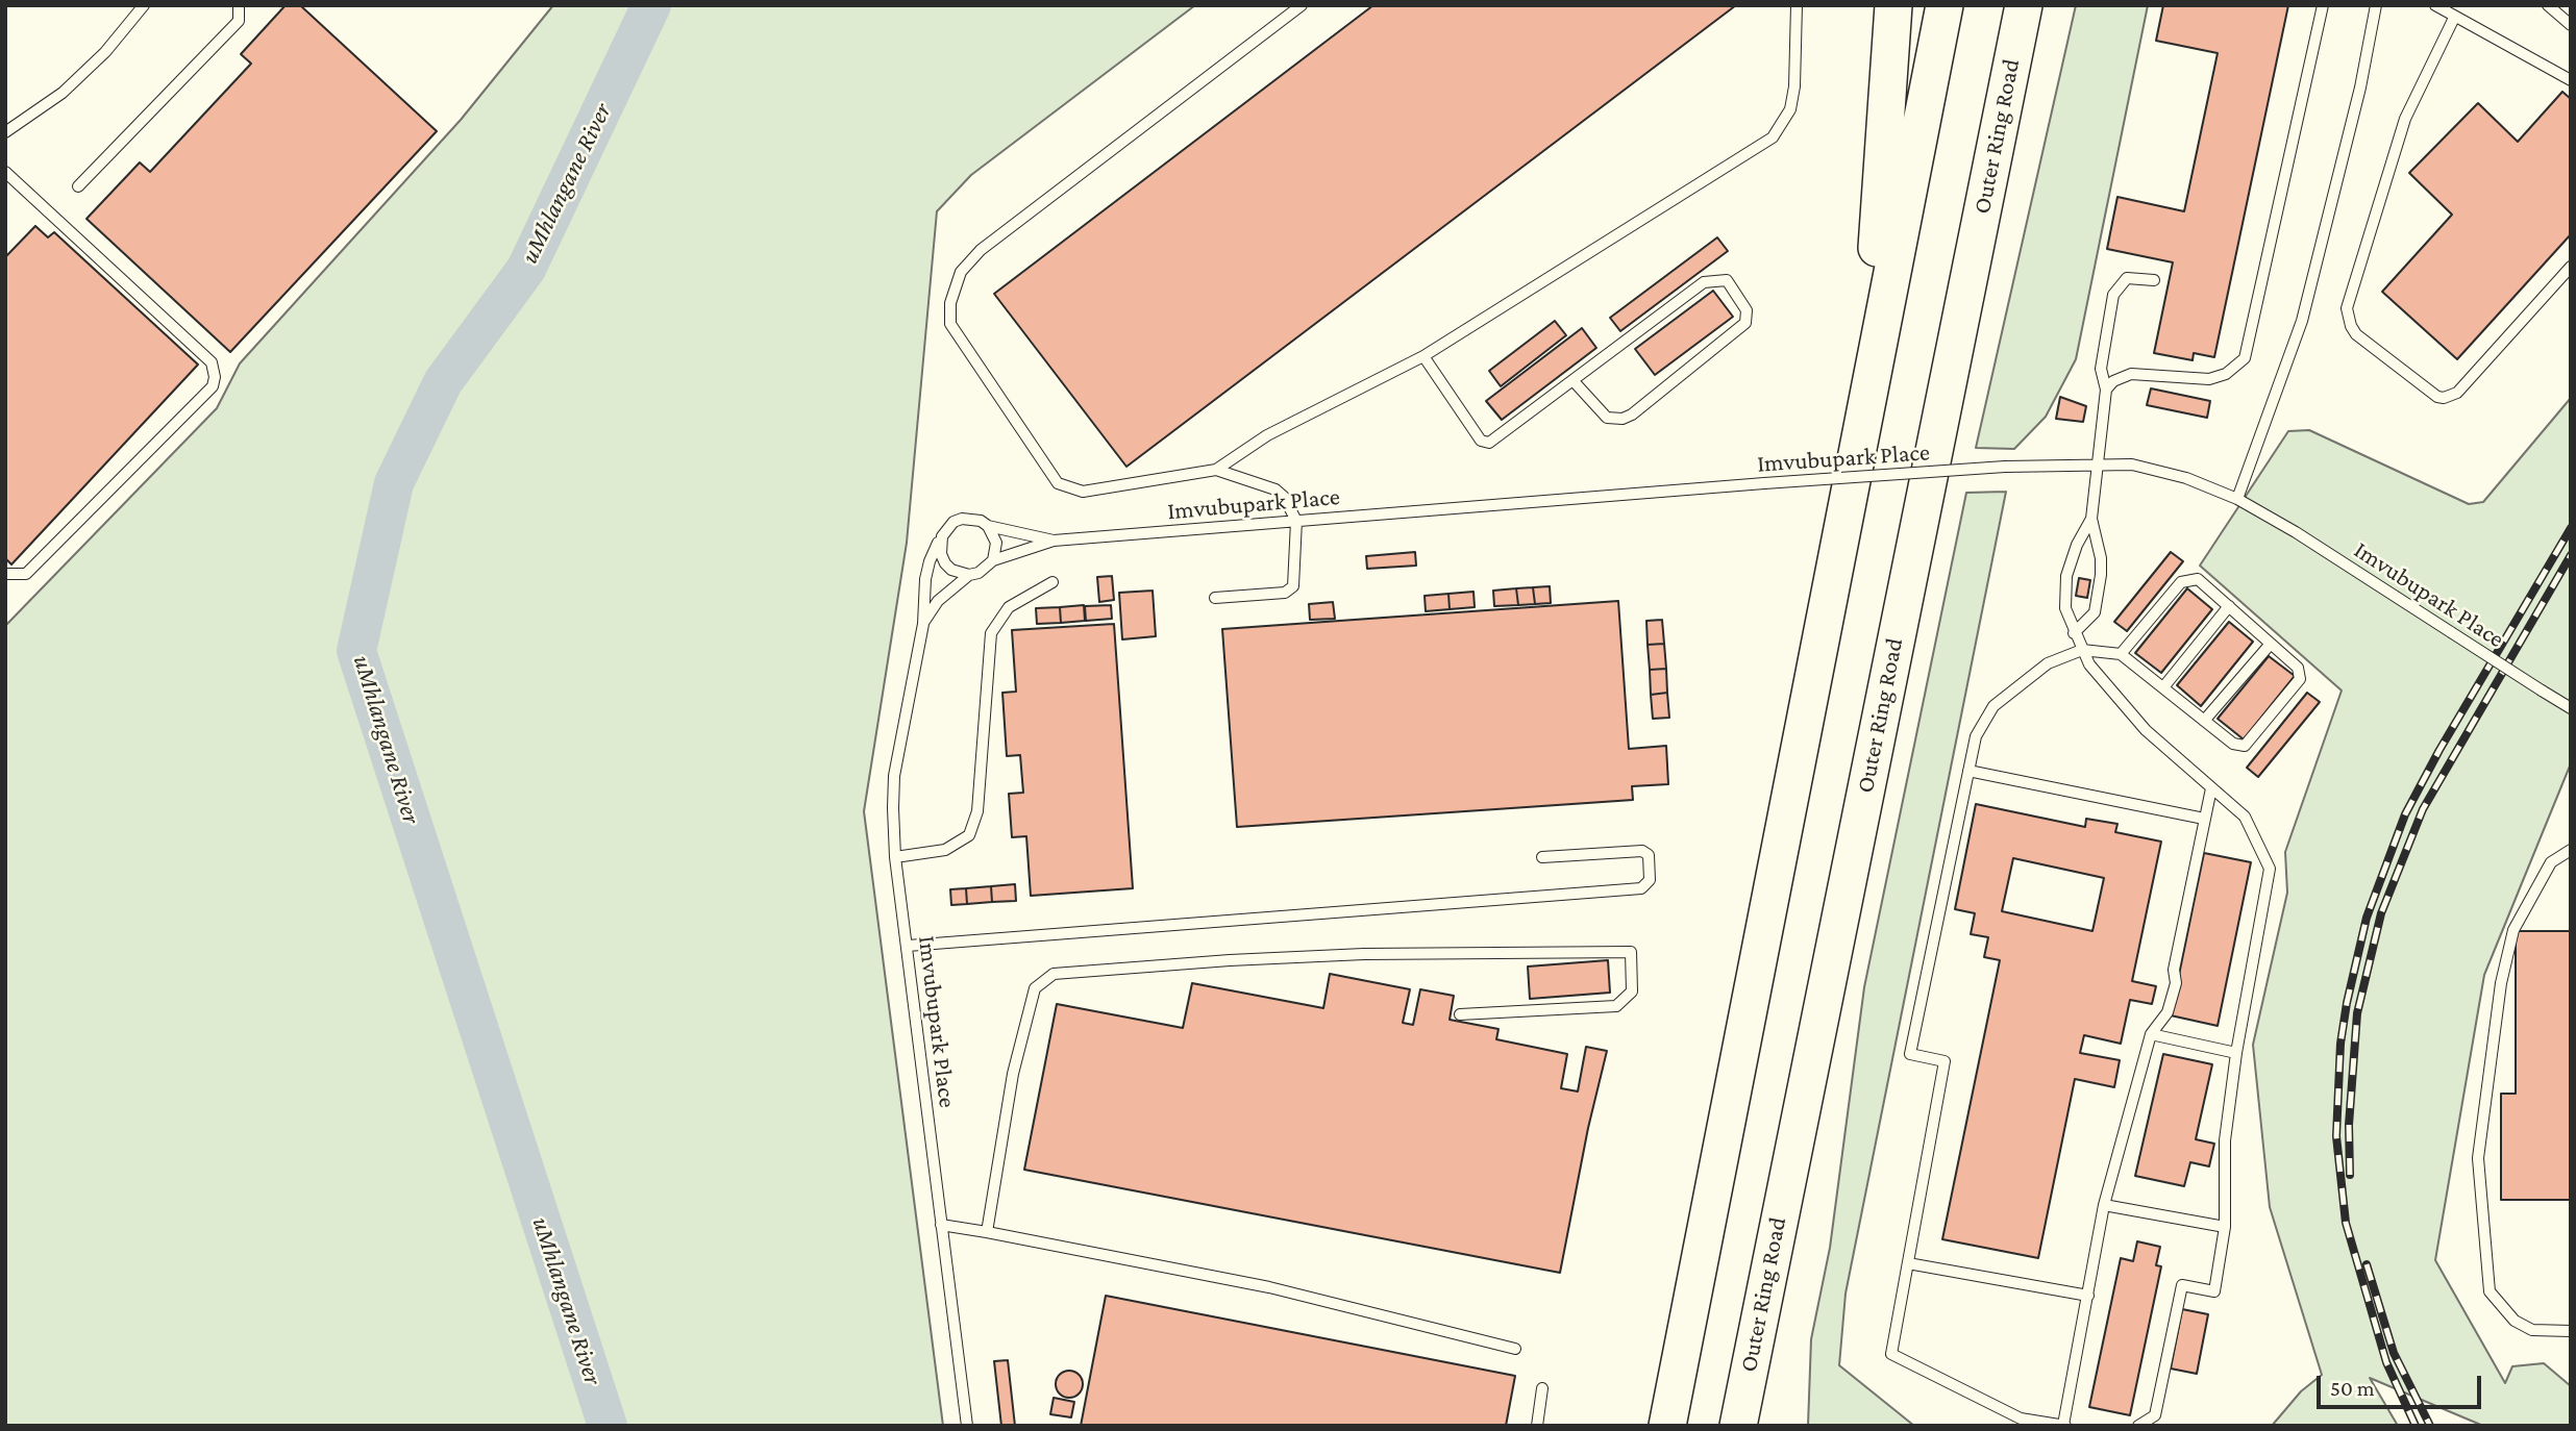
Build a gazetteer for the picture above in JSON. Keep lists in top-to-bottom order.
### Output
{
  "streets": {
    "highway": ["Outer Ring Road"],
    "lane": ["Imvubupark Place"]
  },
  "water": ["uMhlangane River"],
  "scale_bar": "50 m"
}
